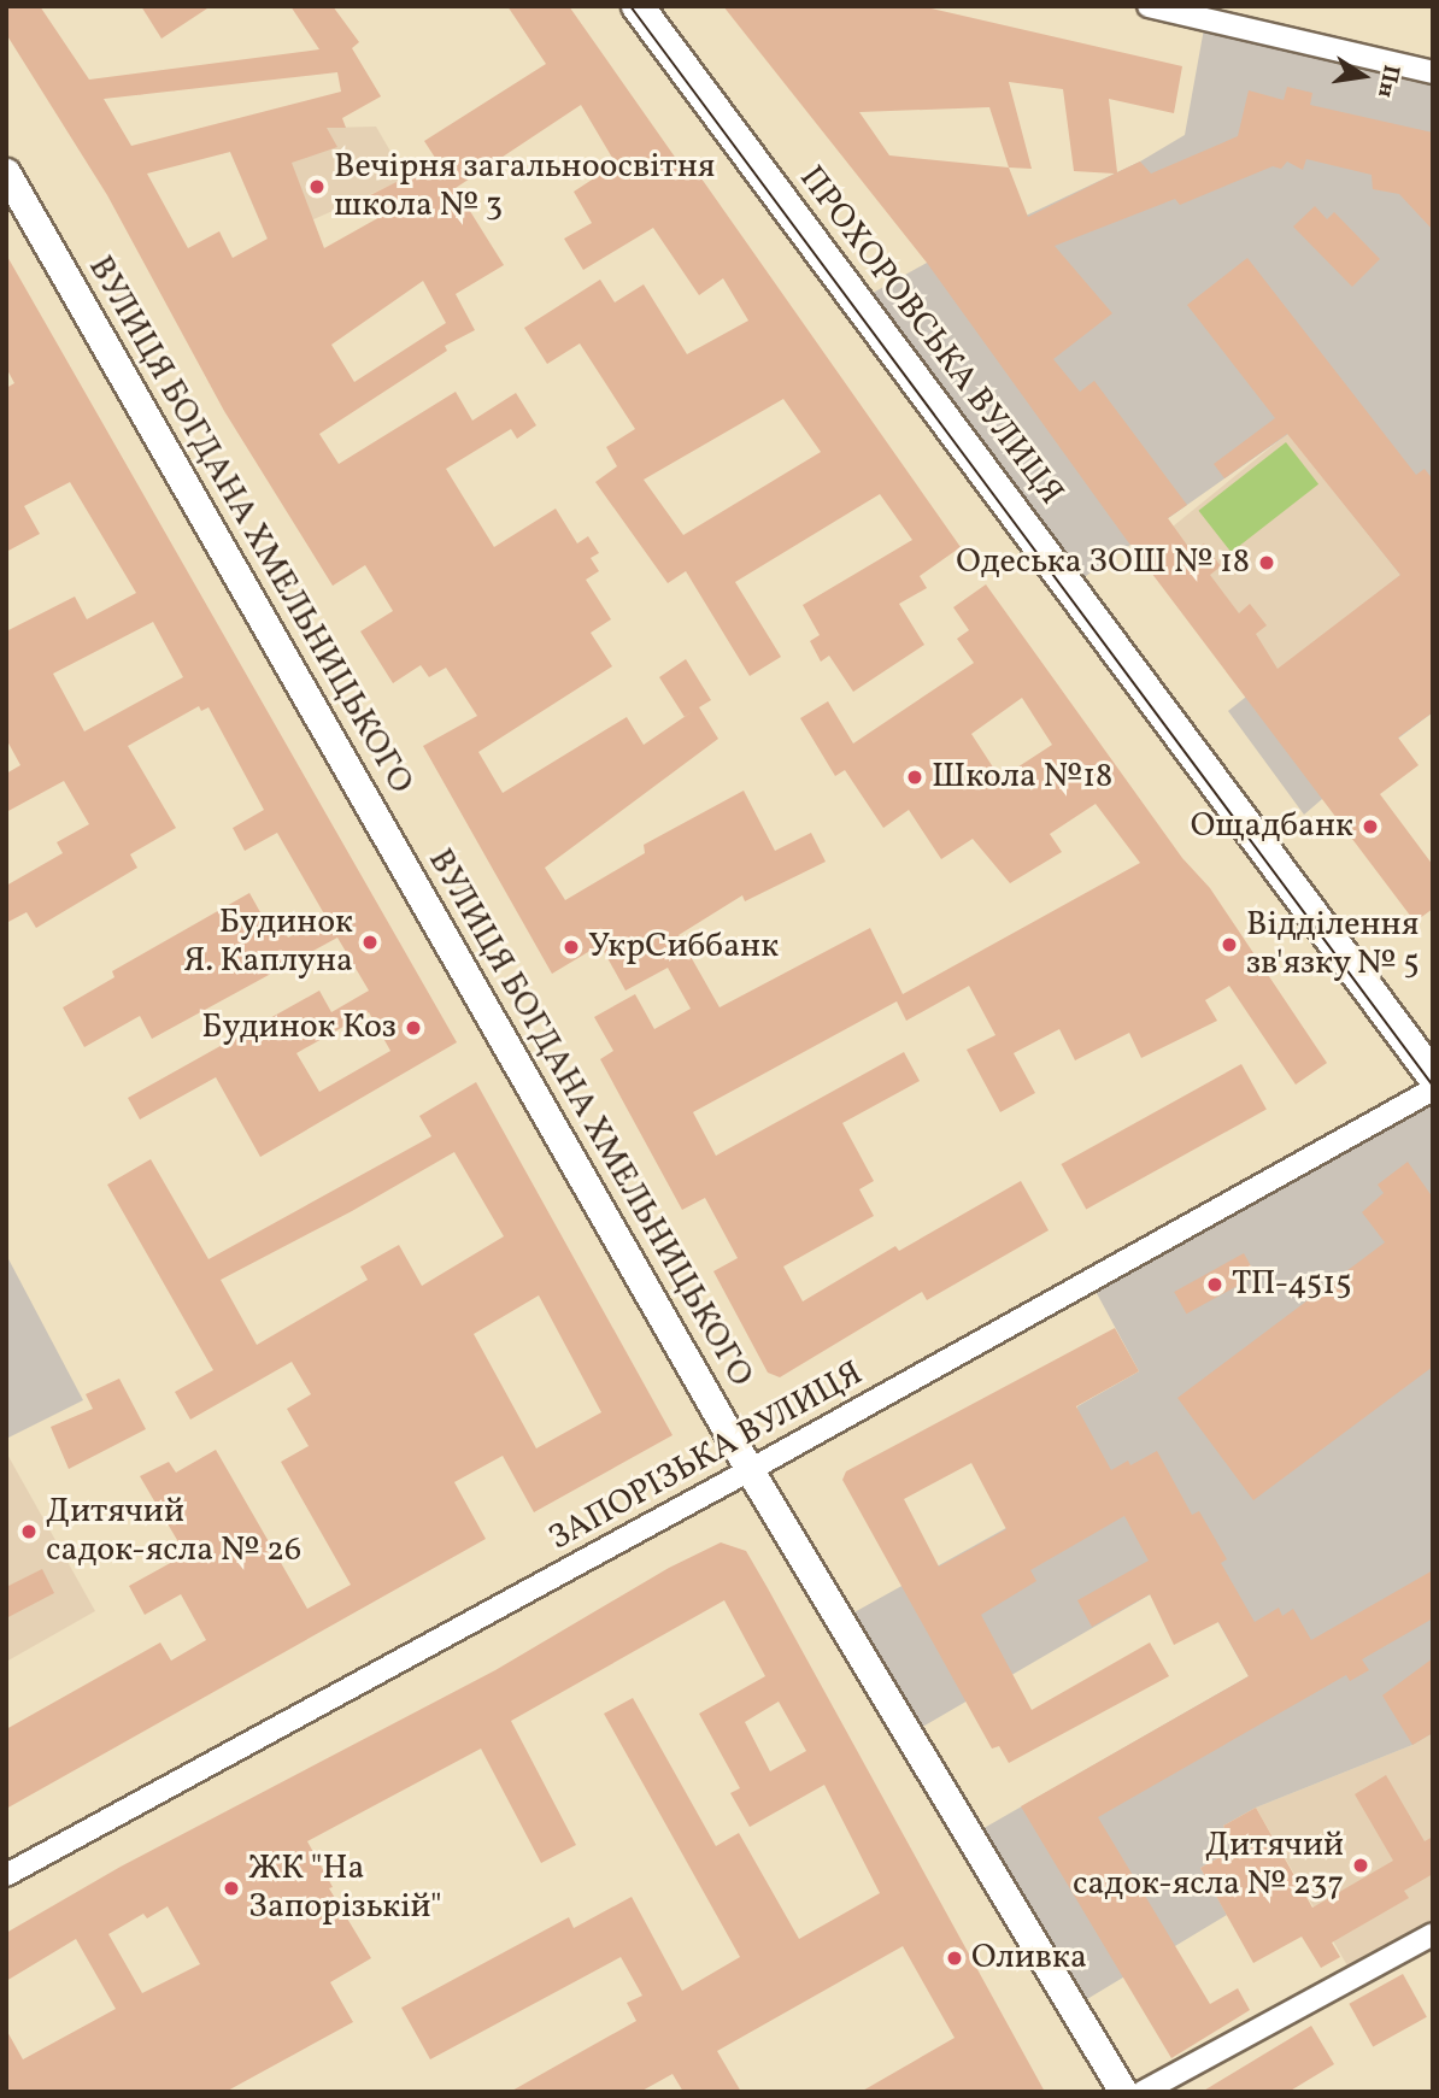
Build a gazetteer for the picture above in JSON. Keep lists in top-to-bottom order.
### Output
{
  "streets": {
    "main road": ["ПРОХОРОВСЬКА ВУЛИЦЯ", "ВУЛИЦЯ БОГДАНА ХМЕЛЬНИЦЬКОГО"],
    "street": ["ЗАПОРІЗЬКА ВУЛИЦЯ"]
  },
  "crossings": [
    ["ВУЛИЦЯ БОГДАНА ХМЕЛЬНИЦЬКОГО", "ЗАПОРІЗЬКА ВУЛИЦЯ"]
  ],
  "places": [
    "Вечірня загальноосвітня школа № 3",
    "Одеська ЗОШ № 18",
    "Школа №18",
    "Ощадбанк",
    "Будинок Я. Каплуна",
    "Відділення зв'язку № 5",
    "УкрСиббанк",
    "Будинок Коз",
    "ТП-4515",
    "Дитячий садок-ясла № 26",
    "Дитячий садок-ясла № 237",
    "ЖК \"На Запорізькій\"",
    "Оливка"
  ],
  "north": "right"
}
